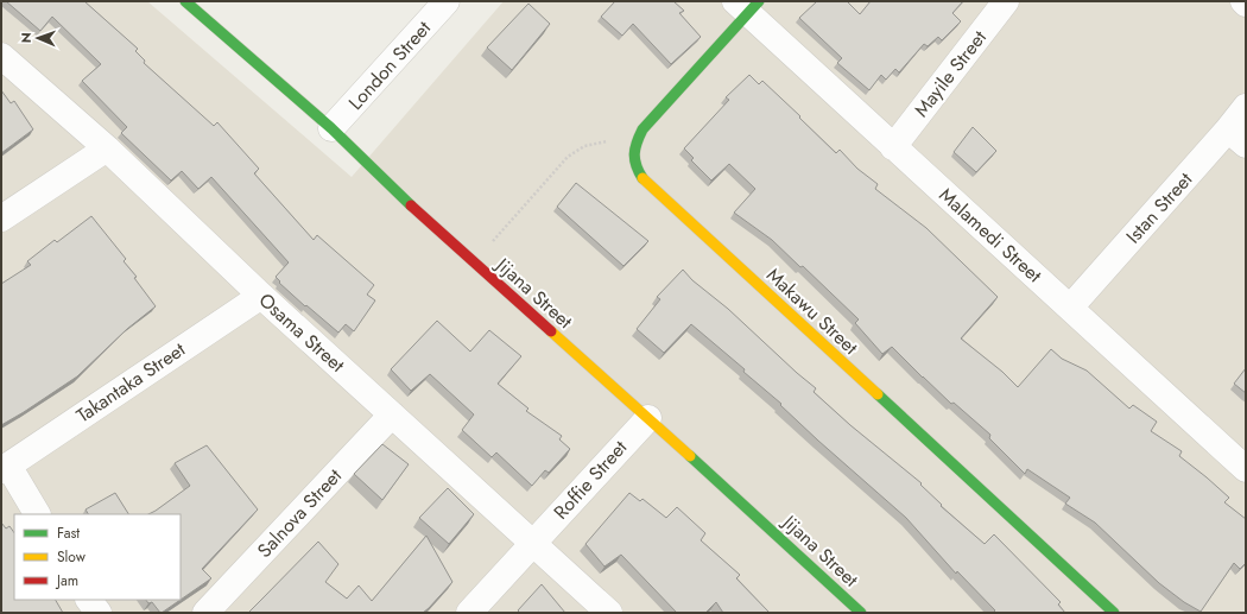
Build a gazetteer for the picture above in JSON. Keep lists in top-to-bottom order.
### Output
{
  "streets": {
    "street": [
      "London Street",
      "Mayile Street",
      "Istan Street",
      "Malamedi Street",
      "Jijana Street",
      "Makawu Street",
      "Osama Street",
      "Takantaka Street",
      "Roffie Street",
      "Salnova Street"
    ]
  },
  "crossings": [
    ["London Street", "Jijana Street"],
    ["Mayile Street", "Malamedi Street"],
    ["Istan Street", "Malamedi Street"],
    ["Jijana Street", "Roffie Street"],
    ["Osama Street", "Takantaka Street"],
    ["Osama Street", "Roffie Street"],
    ["Osama Street", "Salnova Street"]
  ],
  "legend": ["Fast", "Slow", "Jam"],
  "north": "left"
}
